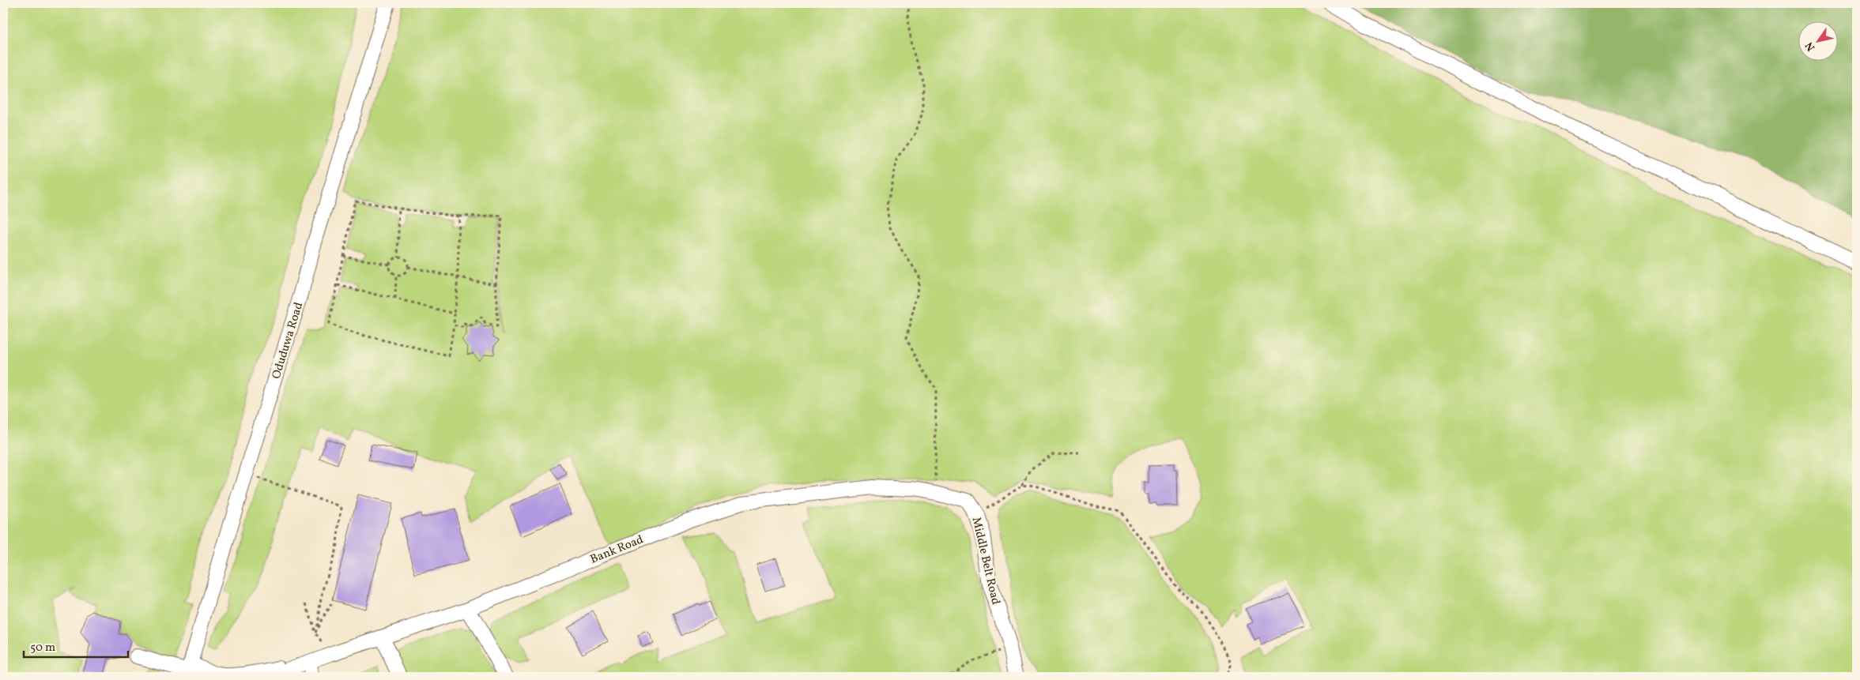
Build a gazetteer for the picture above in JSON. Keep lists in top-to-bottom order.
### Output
{
  "streets": {
    "street": ["Oduduwa Road", "Bank Road", "Middle Belt Road"]
  },
  "crossings": [
    ["Oduduwa Road", "Bank Road"],
    ["Bank Road", "Middle Belt Road"]
  ],
  "scale_bar": "50 m",
  "north": "bottom left"
}
